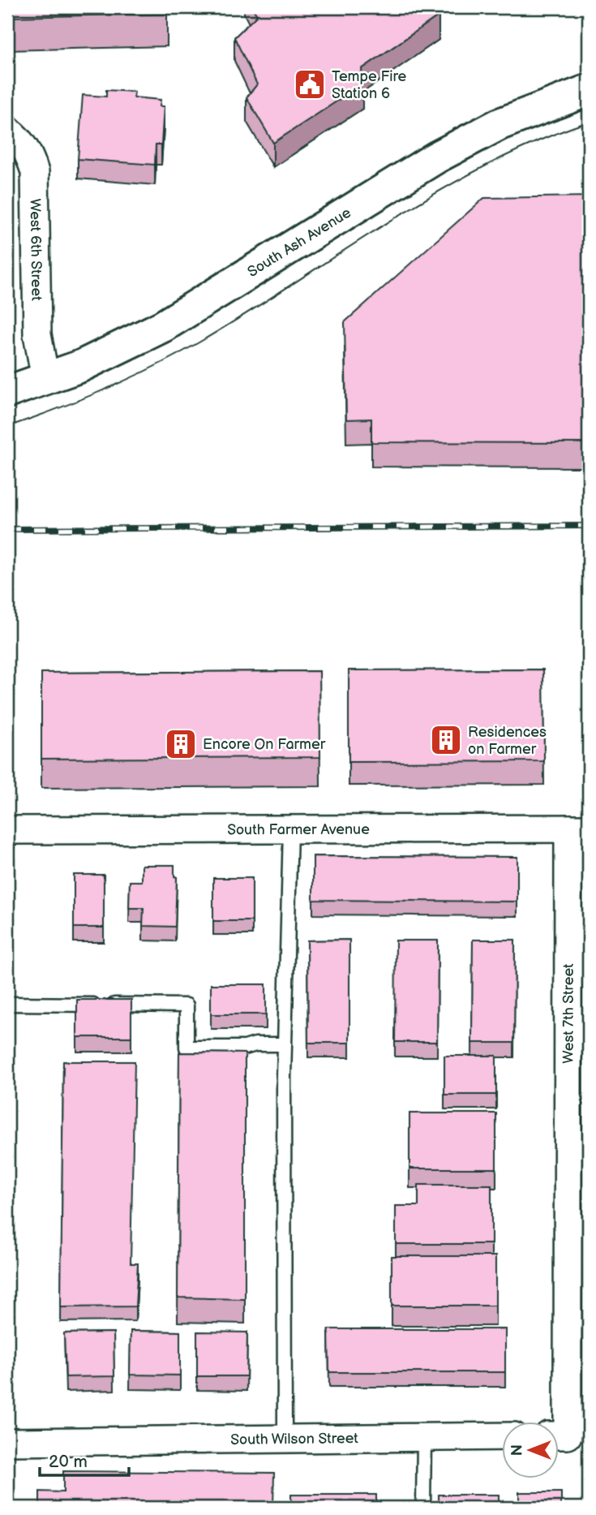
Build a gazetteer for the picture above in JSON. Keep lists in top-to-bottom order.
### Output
{
  "streets": {
    "street": [
      "South Ash Avenue",
      "West 6th Street",
      "South Farmer Avenue",
      "West 7th Street",
      "South Wilson Street"
    ]
  },
  "crossings": [
    ["South Ash Avenue", "West 6th Street"],
    ["South Farmer Avenue", "West 7th Street"]
  ],
  "places": {
    "public building": ["Tempe Fire Station 6"],
    "building": ["Residences on Farmer", "Encore On Farmer"]
  },
  "scale_bar": "20 m",
  "north": "left"
}
